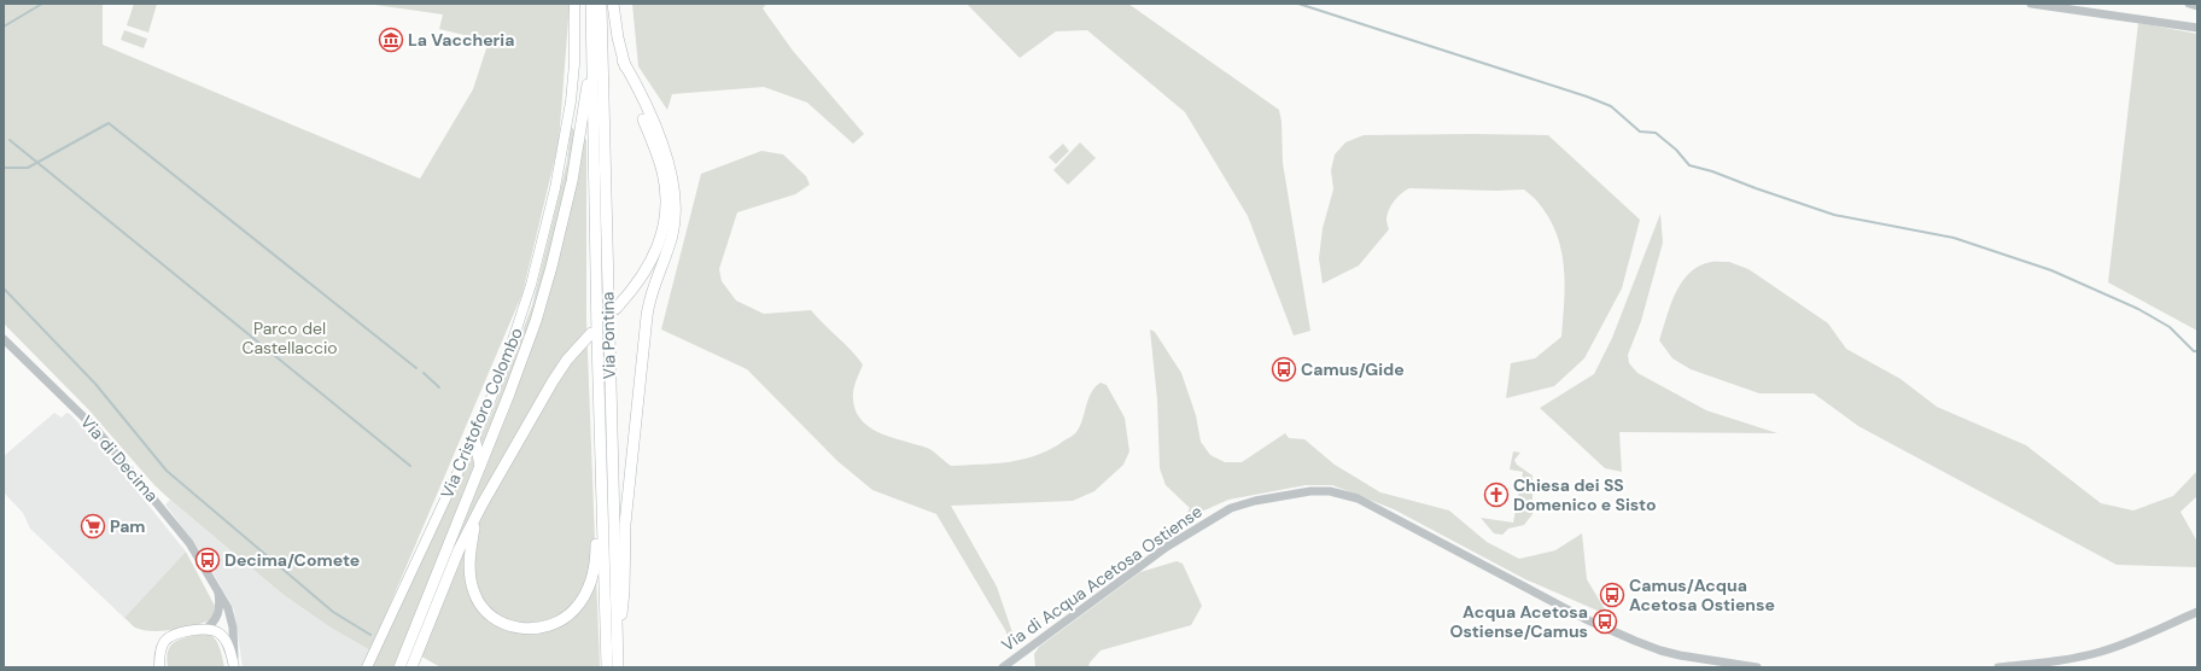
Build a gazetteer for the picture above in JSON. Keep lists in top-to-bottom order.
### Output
{
  "streets": {
    "highway": ["Via Pontina", "Via Cristoforo Colombo"],
    "main road": ["Via di Decima"],
    "street": ["Via di Acqua Acetosa Ostiense"]
  },
  "crossings": [
    ["Via Pontina", "Via Cristoforo Colombo"]
  ],
  "parks": ["Parco del Castellaccio"],
  "places": {
    "museum": ["La Vaccheria"],
    "bus stop": [
      "Camus/Gide",
      "Decima/Comete",
      "Camus/Acqua Acetosa Ostiense",
      "Acqua Acetosa Ostiense/Camus"
    ],
    "church": ["Chiesa dei SS Domenico e Sisto"],
    "supermarket": ["Pam"]
  }
}
